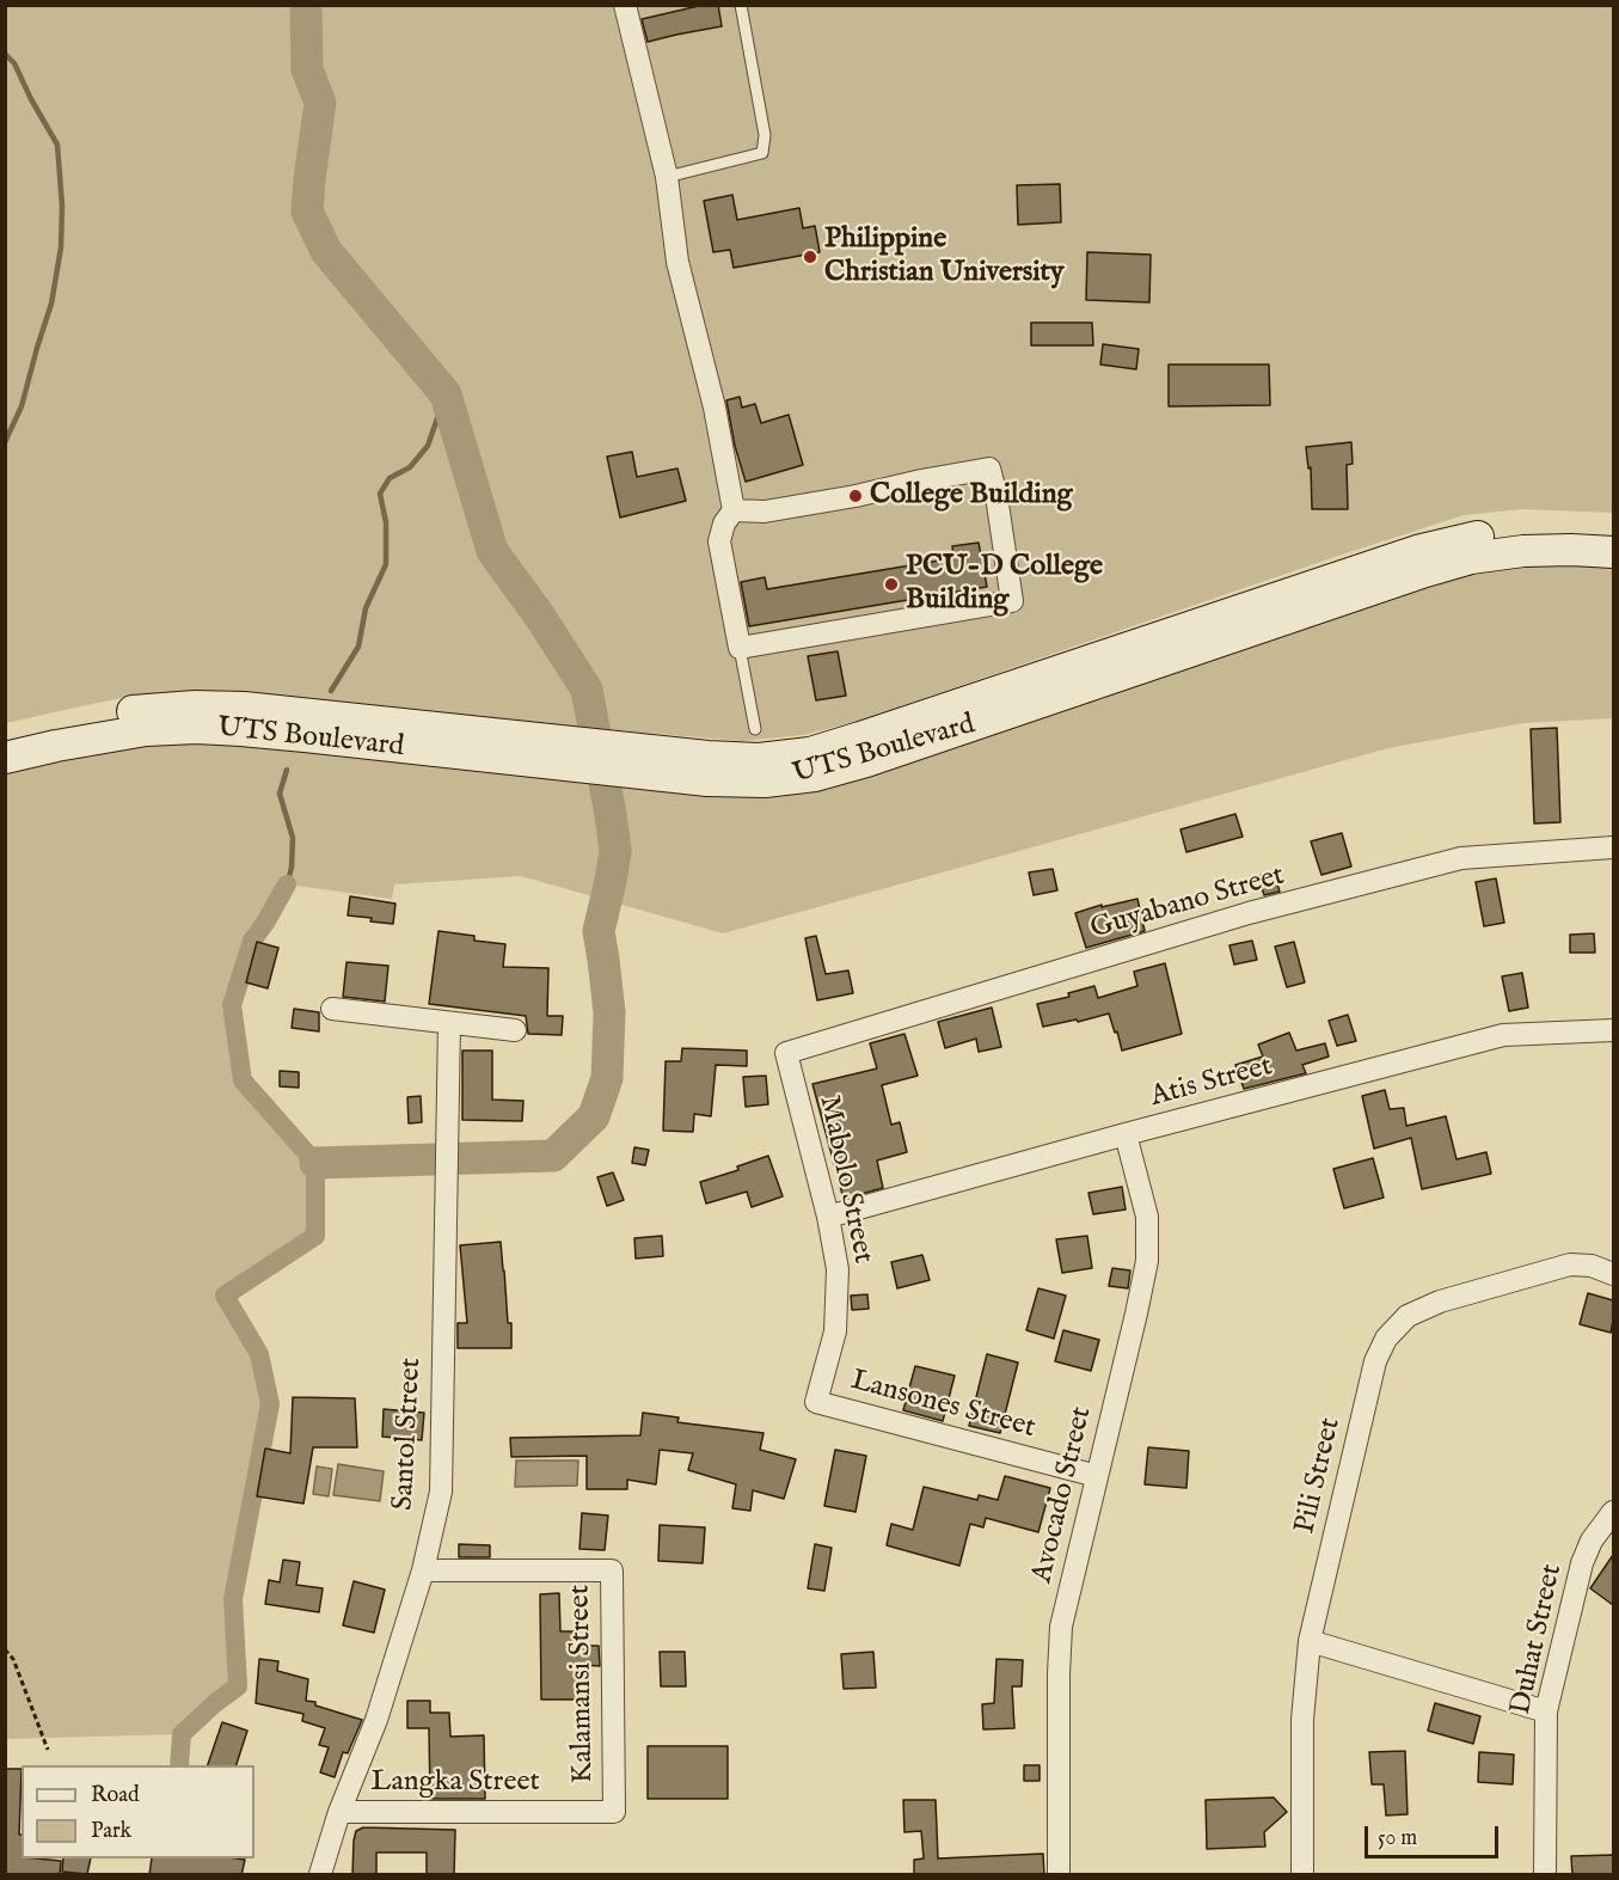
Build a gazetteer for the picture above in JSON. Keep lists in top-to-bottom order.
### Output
{
  "streets": {
    "main road": ["UTS Boulevard"],
    "street": [
      "Guyabano Street",
      "Atis Street",
      "Mabolo Street",
      "Lansones Street",
      "Santol Street",
      "Pili Street",
      "Avocado Street",
      "Duhat Street",
      "Kalamansi Street",
      "Langka Street"
    ]
  },
  "crossings": [
    ["Guyabano Street", "Mabolo Street"],
    ["Atis Street", "Mabolo Street"],
    ["Atis Street", "Avocado Street"],
    ["Mabolo Street", "Lansones Street"],
    ["Lansones Street", "Avocado Street"],
    ["Santol Street", "Kalamansi Street"],
    ["Santol Street", "Langka Street"],
    ["Kalamansi Street", "Langka Street"]
  ],
  "places": ["Philippine Christian University", "College Building", "PCU-D College Building"],
  "legend": ["Road", "Park"],
  "scale_bar": "50 m"
}
